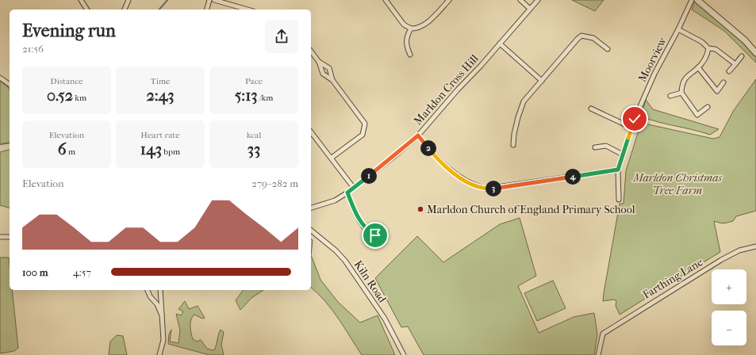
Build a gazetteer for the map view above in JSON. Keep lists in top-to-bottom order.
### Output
{
  "streets": {
    "street": [
      "Moorview",
      "Marldon Cross Hill",
      "Farthing Lane",
      "Kiln Road"
    ]
  },
  "parks": ["Marldon Christmas Tree Farm"],
  "places": ["Marldon Church of England Primary School"],
  "page": {
    "heading": ["Evening run", "21:56"],
    "stats": [
      ["Distance", "0.52 km"],
      ["Time", "2:43"],
      ["Pace", "5:13 /km"],
      ["Elevation", "6 m"],
      ["Heart rate", "143 bpm"],
      ["kcal", "33"]
    ],
    "pins": [
      "2",
      "1",
      "4",
      "3"
    ],
    "chart": ["Elevation", "279–282 m"],
    "list": [
      {
        "name": "100 m",
        "note": "4:57"
      }
    ],
    "map_buttons": ["+", "−"]
  }
}
